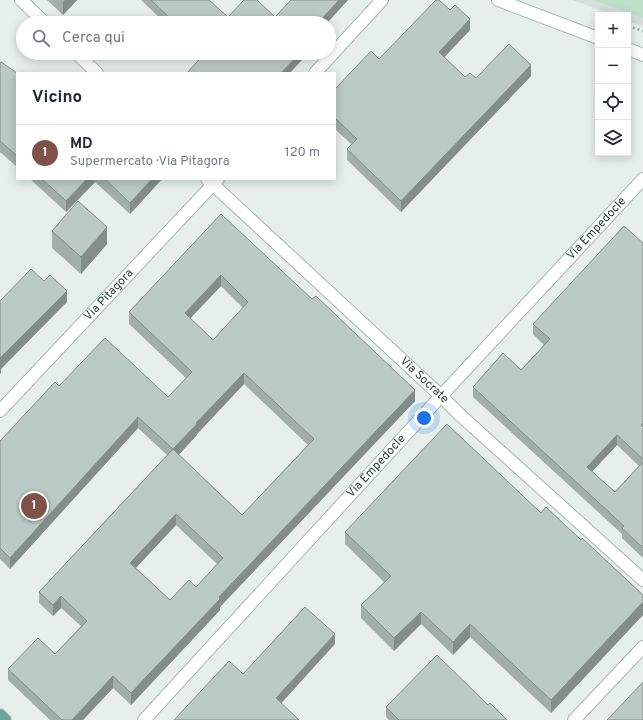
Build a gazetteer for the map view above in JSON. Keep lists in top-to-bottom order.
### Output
{
  "streets": {
    "street": ["Via Empedocle", "Via Pitagora", "Via Socrate"]
  },
  "crossings": [
    ["Via Empedocle", "Via Socrate"],
    ["Via Pitagora", "Via Socrate"]
  ],
  "page": {
    "map_buttons": ["+", "−"],
    "search": "Cerca qui",
    "heading": "Vicino",
    "list": [
      {
        "mark": "1",
        "name": "MD",
        "note": "Supermercato · Via Pitagora",
        "value": "120 m"
      }
    ],
    "pins": "1"
  }
}
